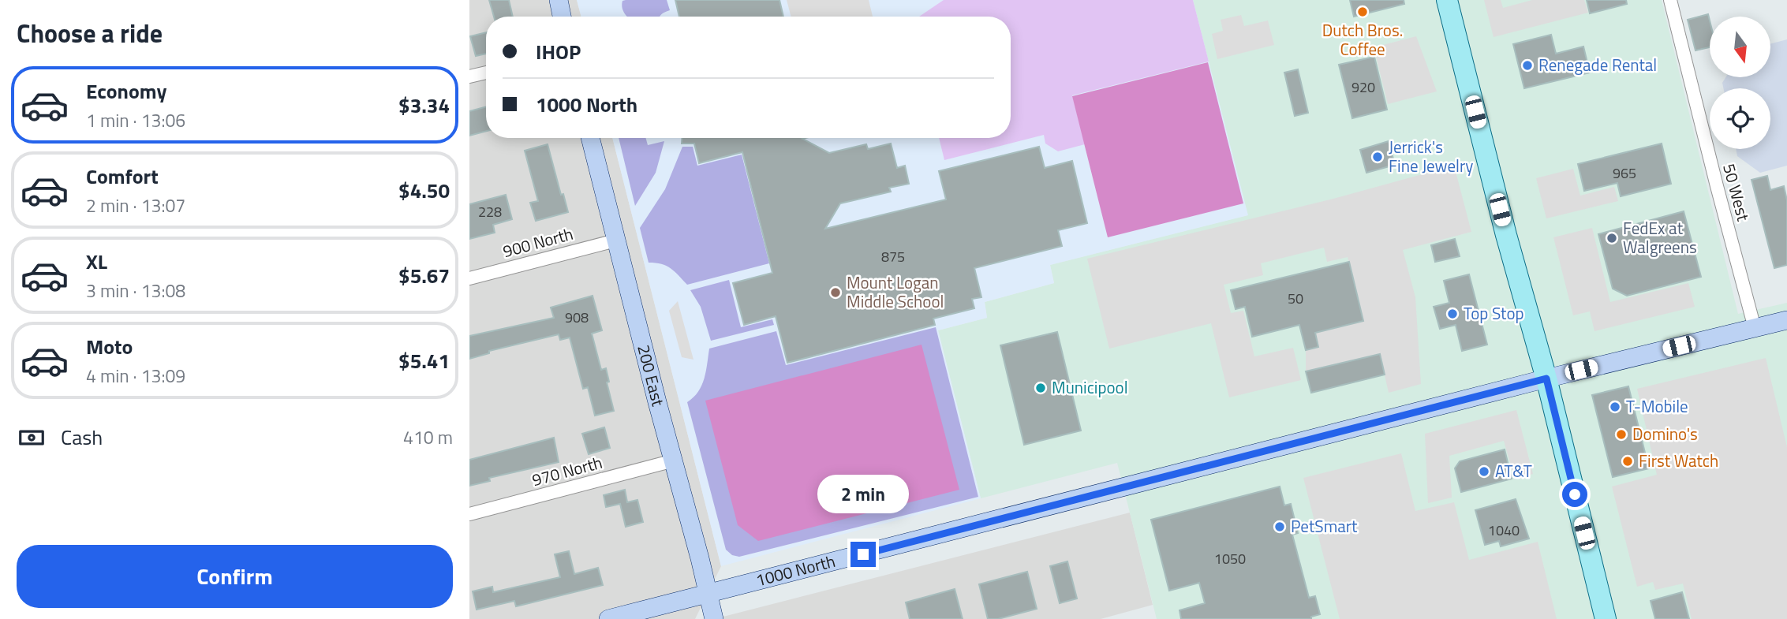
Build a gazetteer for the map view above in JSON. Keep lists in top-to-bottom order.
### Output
{
  "streets": {
    "street": [
      "50 West",
      "900 North",
      "200 East",
      "970 North",
      "1000 North"
    ]
  },
  "crossings": [
    ["50 West", "1000 North"],
    ["900 North", "200 East"],
    ["200 East", "970 North"],
    ["200 East", "1000 North"]
  ],
  "places": [
    "Dutch Bros. Coffee",
    "Renegade Rental",
    "Jerrick's Fine Jewelry",
    "FedEx at Walgreens",
    "Mount Logan Middle School",
    "Top Stop",
    "Municipool",
    "T-Mobile",
    "Domino's",
    "First Watch",
    "AT&T",
    "PetSmart"
  ],
  "house_numbers": [
    "920",
    "965",
    "228",
    "875",
    "50",
    "908",
    "1040",
    "1050"
  ],
  "north": "bottom",
  "page": {
    "heading": "Choose a ride",
    "banner": ["IHOP", "1000 North"],
    "list": [
      {
        "name": "Economy",
        "note": "1 min · 13:06",
        "value": "$3.34"
      },
      {
        "name": "Comfort",
        "note": "2 min · 13:07",
        "value": "$4.50"
      },
      {
        "name": "XL",
        "note": "3 min · 13:08",
        "value": "$5.67"
      },
      {
        "name": "Moto",
        "note": "4 min · 13:09",
        "value": "$5.41"
      }
    ],
    "pay": ["Cash", "410 m"],
    "bubble": "2 min",
    "buttons": "Confirm"
  }
}
